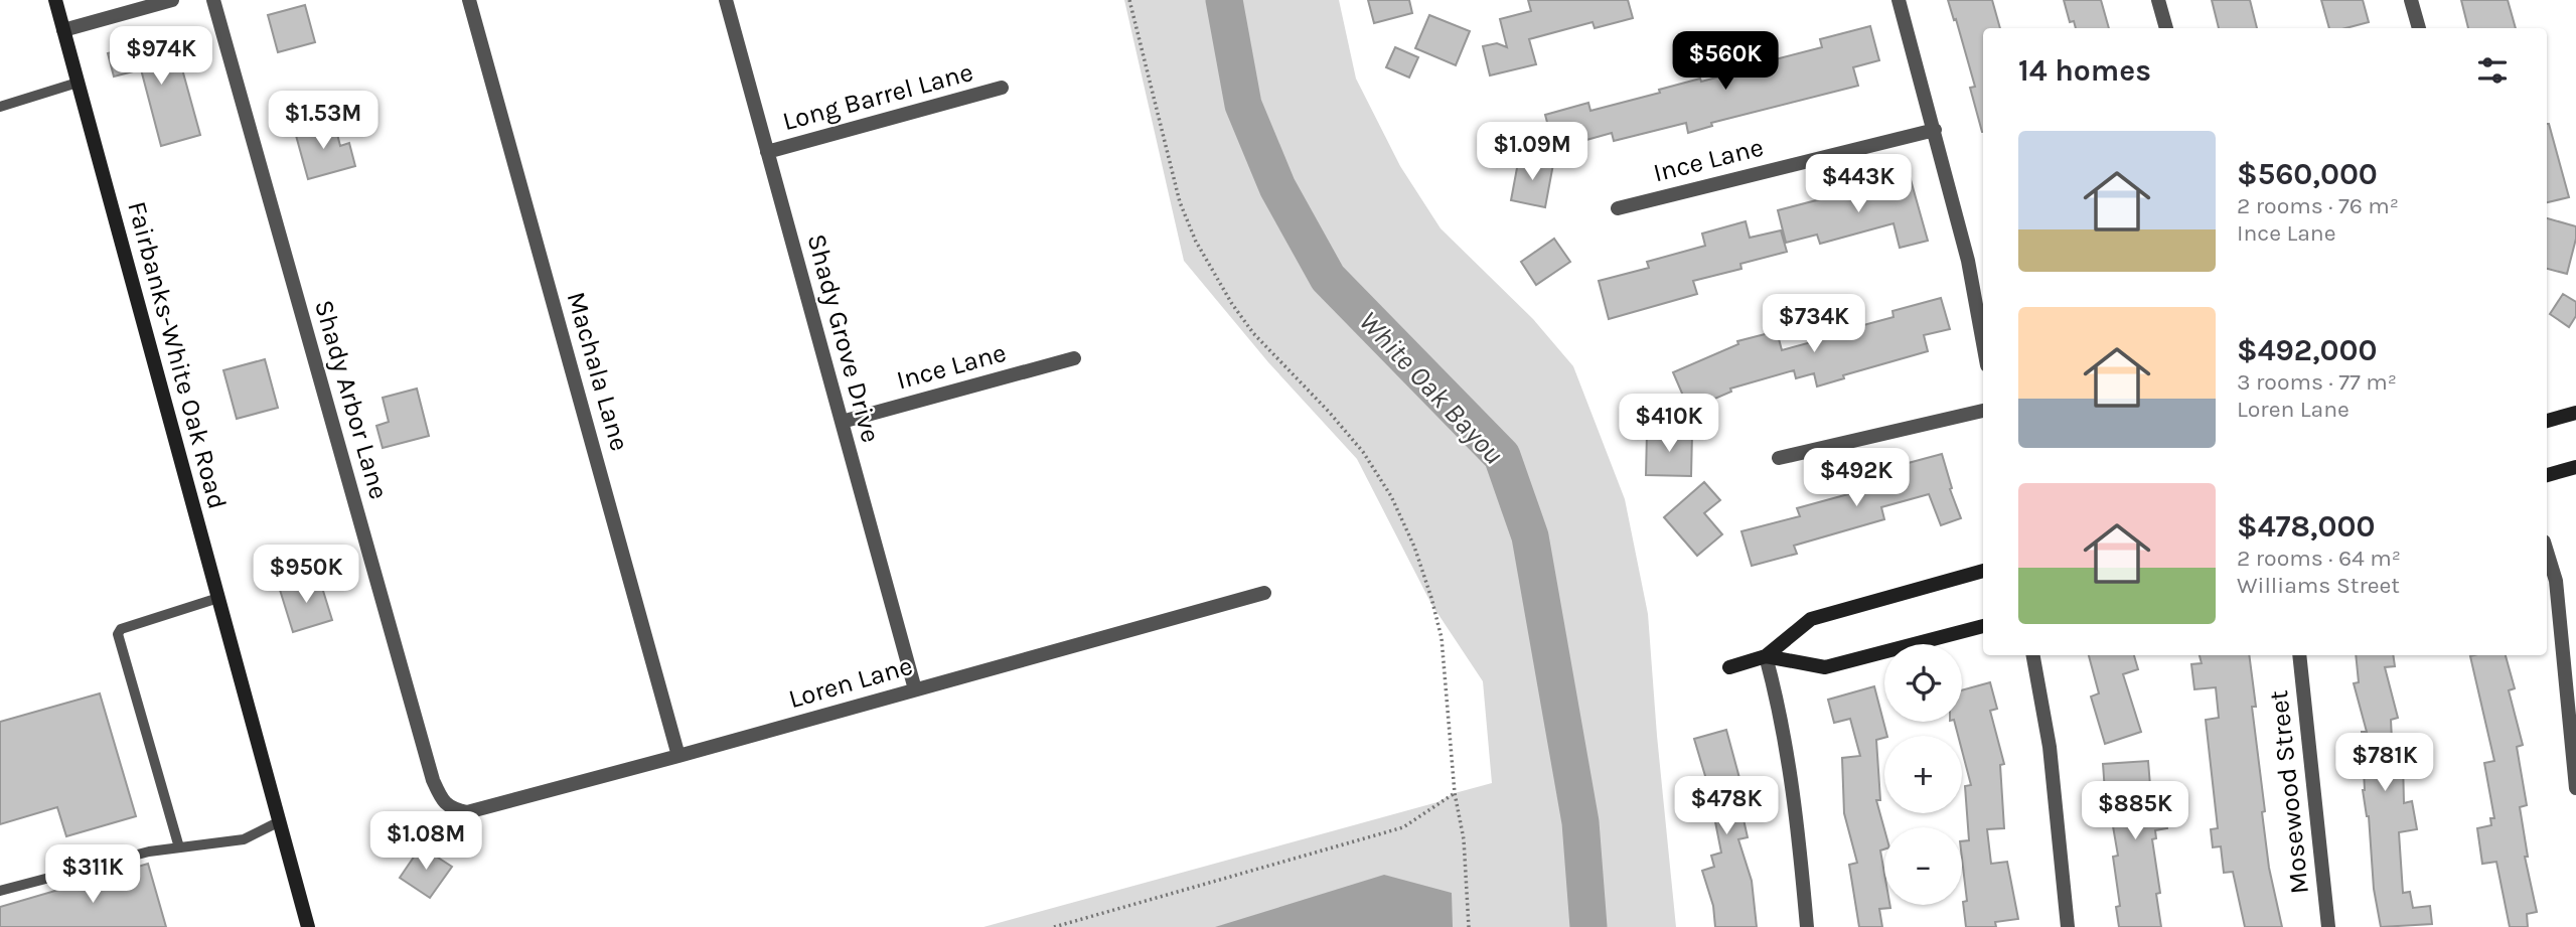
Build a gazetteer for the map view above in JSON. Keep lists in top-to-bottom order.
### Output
{
  "streets": {
    "street": [
      "Long Barrel Lane",
      "Ince Lane",
      "Shady Grove Drive",
      "Fairbanks-White Oak Road",
      "Machala Lane",
      "Shady Arbor Lane",
      "Loren Lane",
      "Mosewood Street"
    ]
  },
  "crossings": [
    ["Long Barrel Lane", "Shady Grove Drive"],
    ["Ince Lane", "Shady Grove Drive"],
    ["Shady Grove Drive", "Loren Lane"],
    ["Machala Lane", "Loren Lane"],
    ["Shady Arbor Lane", "Loren Lane"]
  ],
  "water": ["White Oak Bayou"],
  "page": {
    "price": [
      "$974K",
      "$560K",
      "$1.53M",
      "$1.09M",
      "$443K",
      "$734K",
      "$410K",
      "$492K",
      "$950K",
      "$781K",
      "$478K",
      "$885K",
      "$1.08M",
      "$311K"
    ],
    "heading": "14 homes",
    "list": [
      {
        "name": "$560,000",
        "note": "2 rooms · 76 m² · Ince Lane"
      },
      {
        "name": "$492,000",
        "note": "3 rooms · 77 m² · Loren Lane"
      },
      {
        "name": "$478,000",
        "note": "2 rooms · 64 m² · Williams Street"
      }
    ],
    "map_buttons": ["+", "−"]
  }
}
